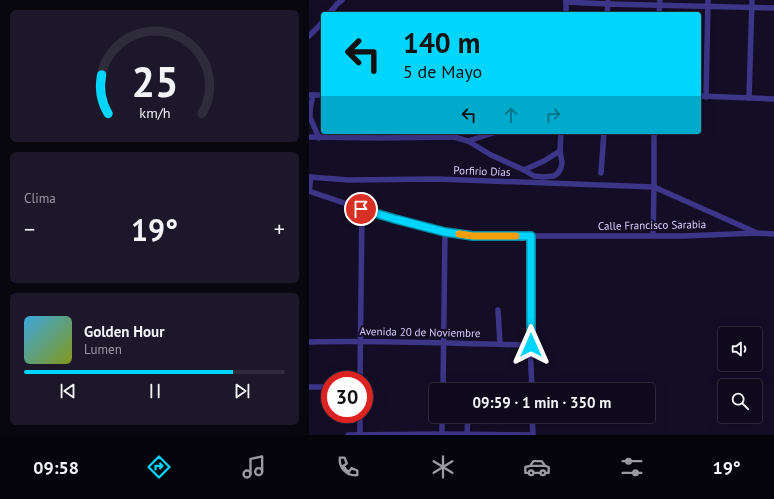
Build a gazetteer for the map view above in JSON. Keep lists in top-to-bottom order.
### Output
{
  "streets": {
    "street": ["Porfirio Días", "Calle Francisco Sarabia", "Avenida 20 de Noviembre"]
  },
  "page": {
    "turn": ["140 m", "5 de Mayo"],
    "tile": "Clima",
    "heat": ["−", "19°", "+"],
    "song": ["Golden Hour", "Lumen"],
    "limit": "30",
    "trip": "09:59 · 1 min · 350 m",
    "tabs": ["09:58", "19°"],
    "gauge": ["25", "km/h"]
  }
}
